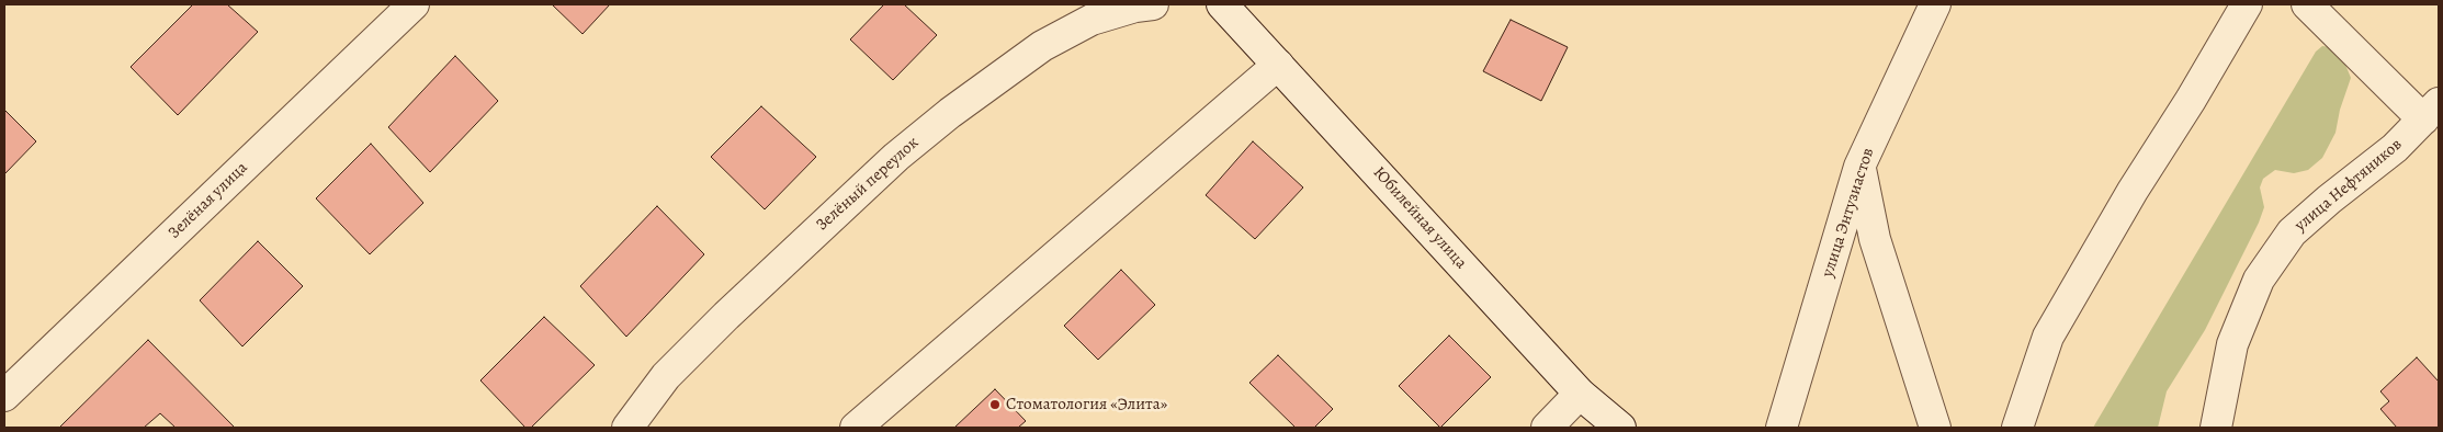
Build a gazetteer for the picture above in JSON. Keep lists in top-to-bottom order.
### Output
{
  "streets": {
    "street": [
      "Зелёный переулок",
      "улица Нефтяников",
      "Зелёная улица",
      "улица Энтузиастов",
      "Юбилейная улица"
    ]
  },
  "places": ["Стоматология «Элита»"]
}
